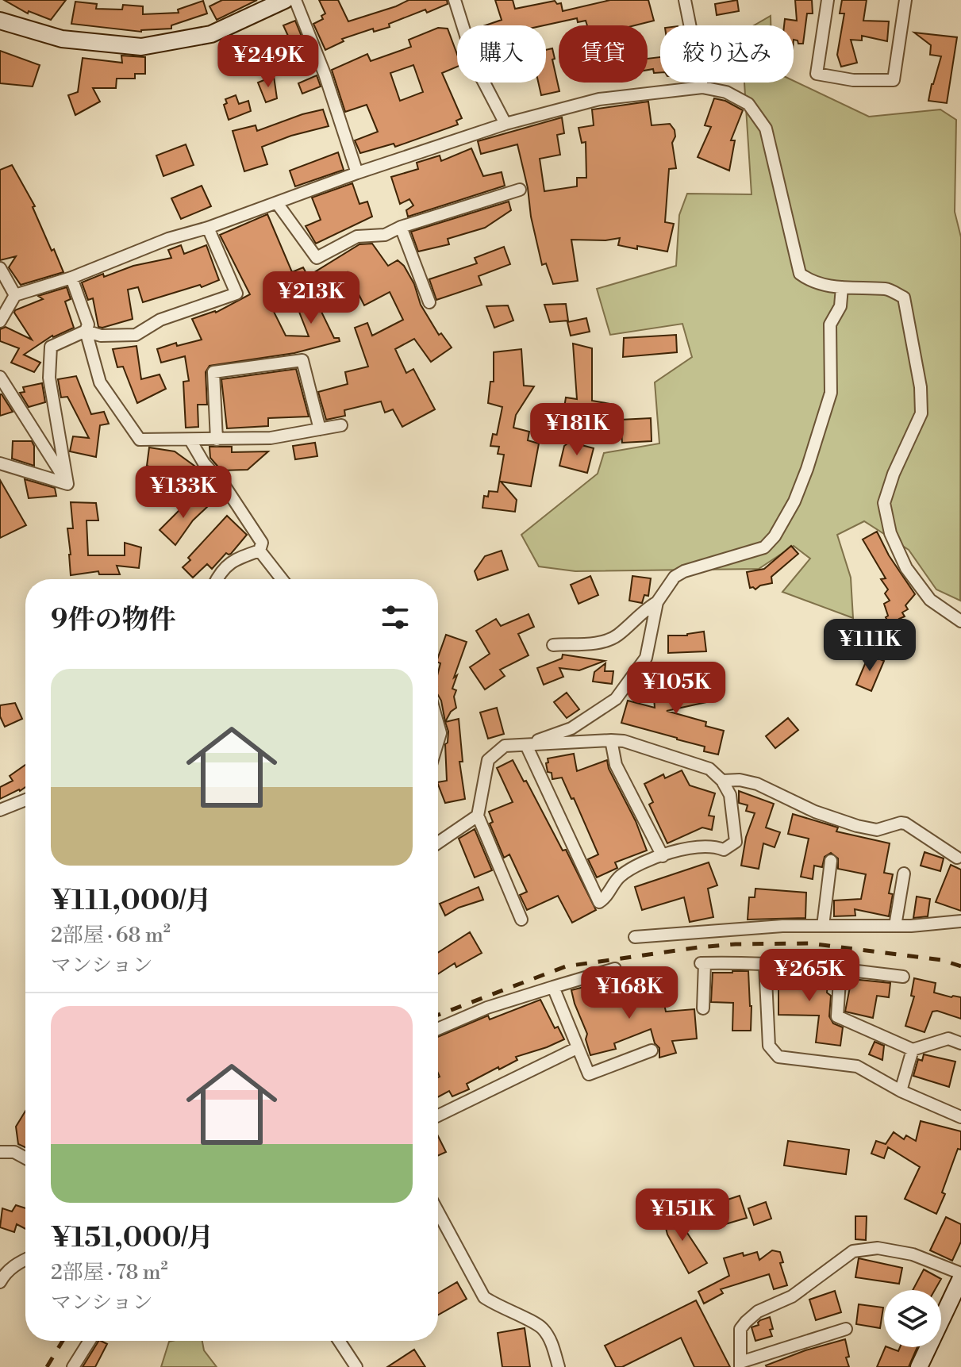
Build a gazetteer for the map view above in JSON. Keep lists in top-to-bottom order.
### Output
{
  "page": {
    "chip": ["購入", "賃貸", "絞り込み"],
    "price": [
      "¥249K",
      "¥213K",
      "¥181K",
      "¥133K",
      "¥111K",
      "¥105K",
      "¥265K",
      "¥168K",
      "¥151K"
    ],
    "heading": "9件の物件",
    "list": [
      {
        "name": "¥111,000/月",
        "note": "2部屋 · 68 m² · マンション"
      },
      {
        "name": "¥151,000/月",
        "note": "2部屋 · 78 m² · マンション"
      }
    ]
  }
}
